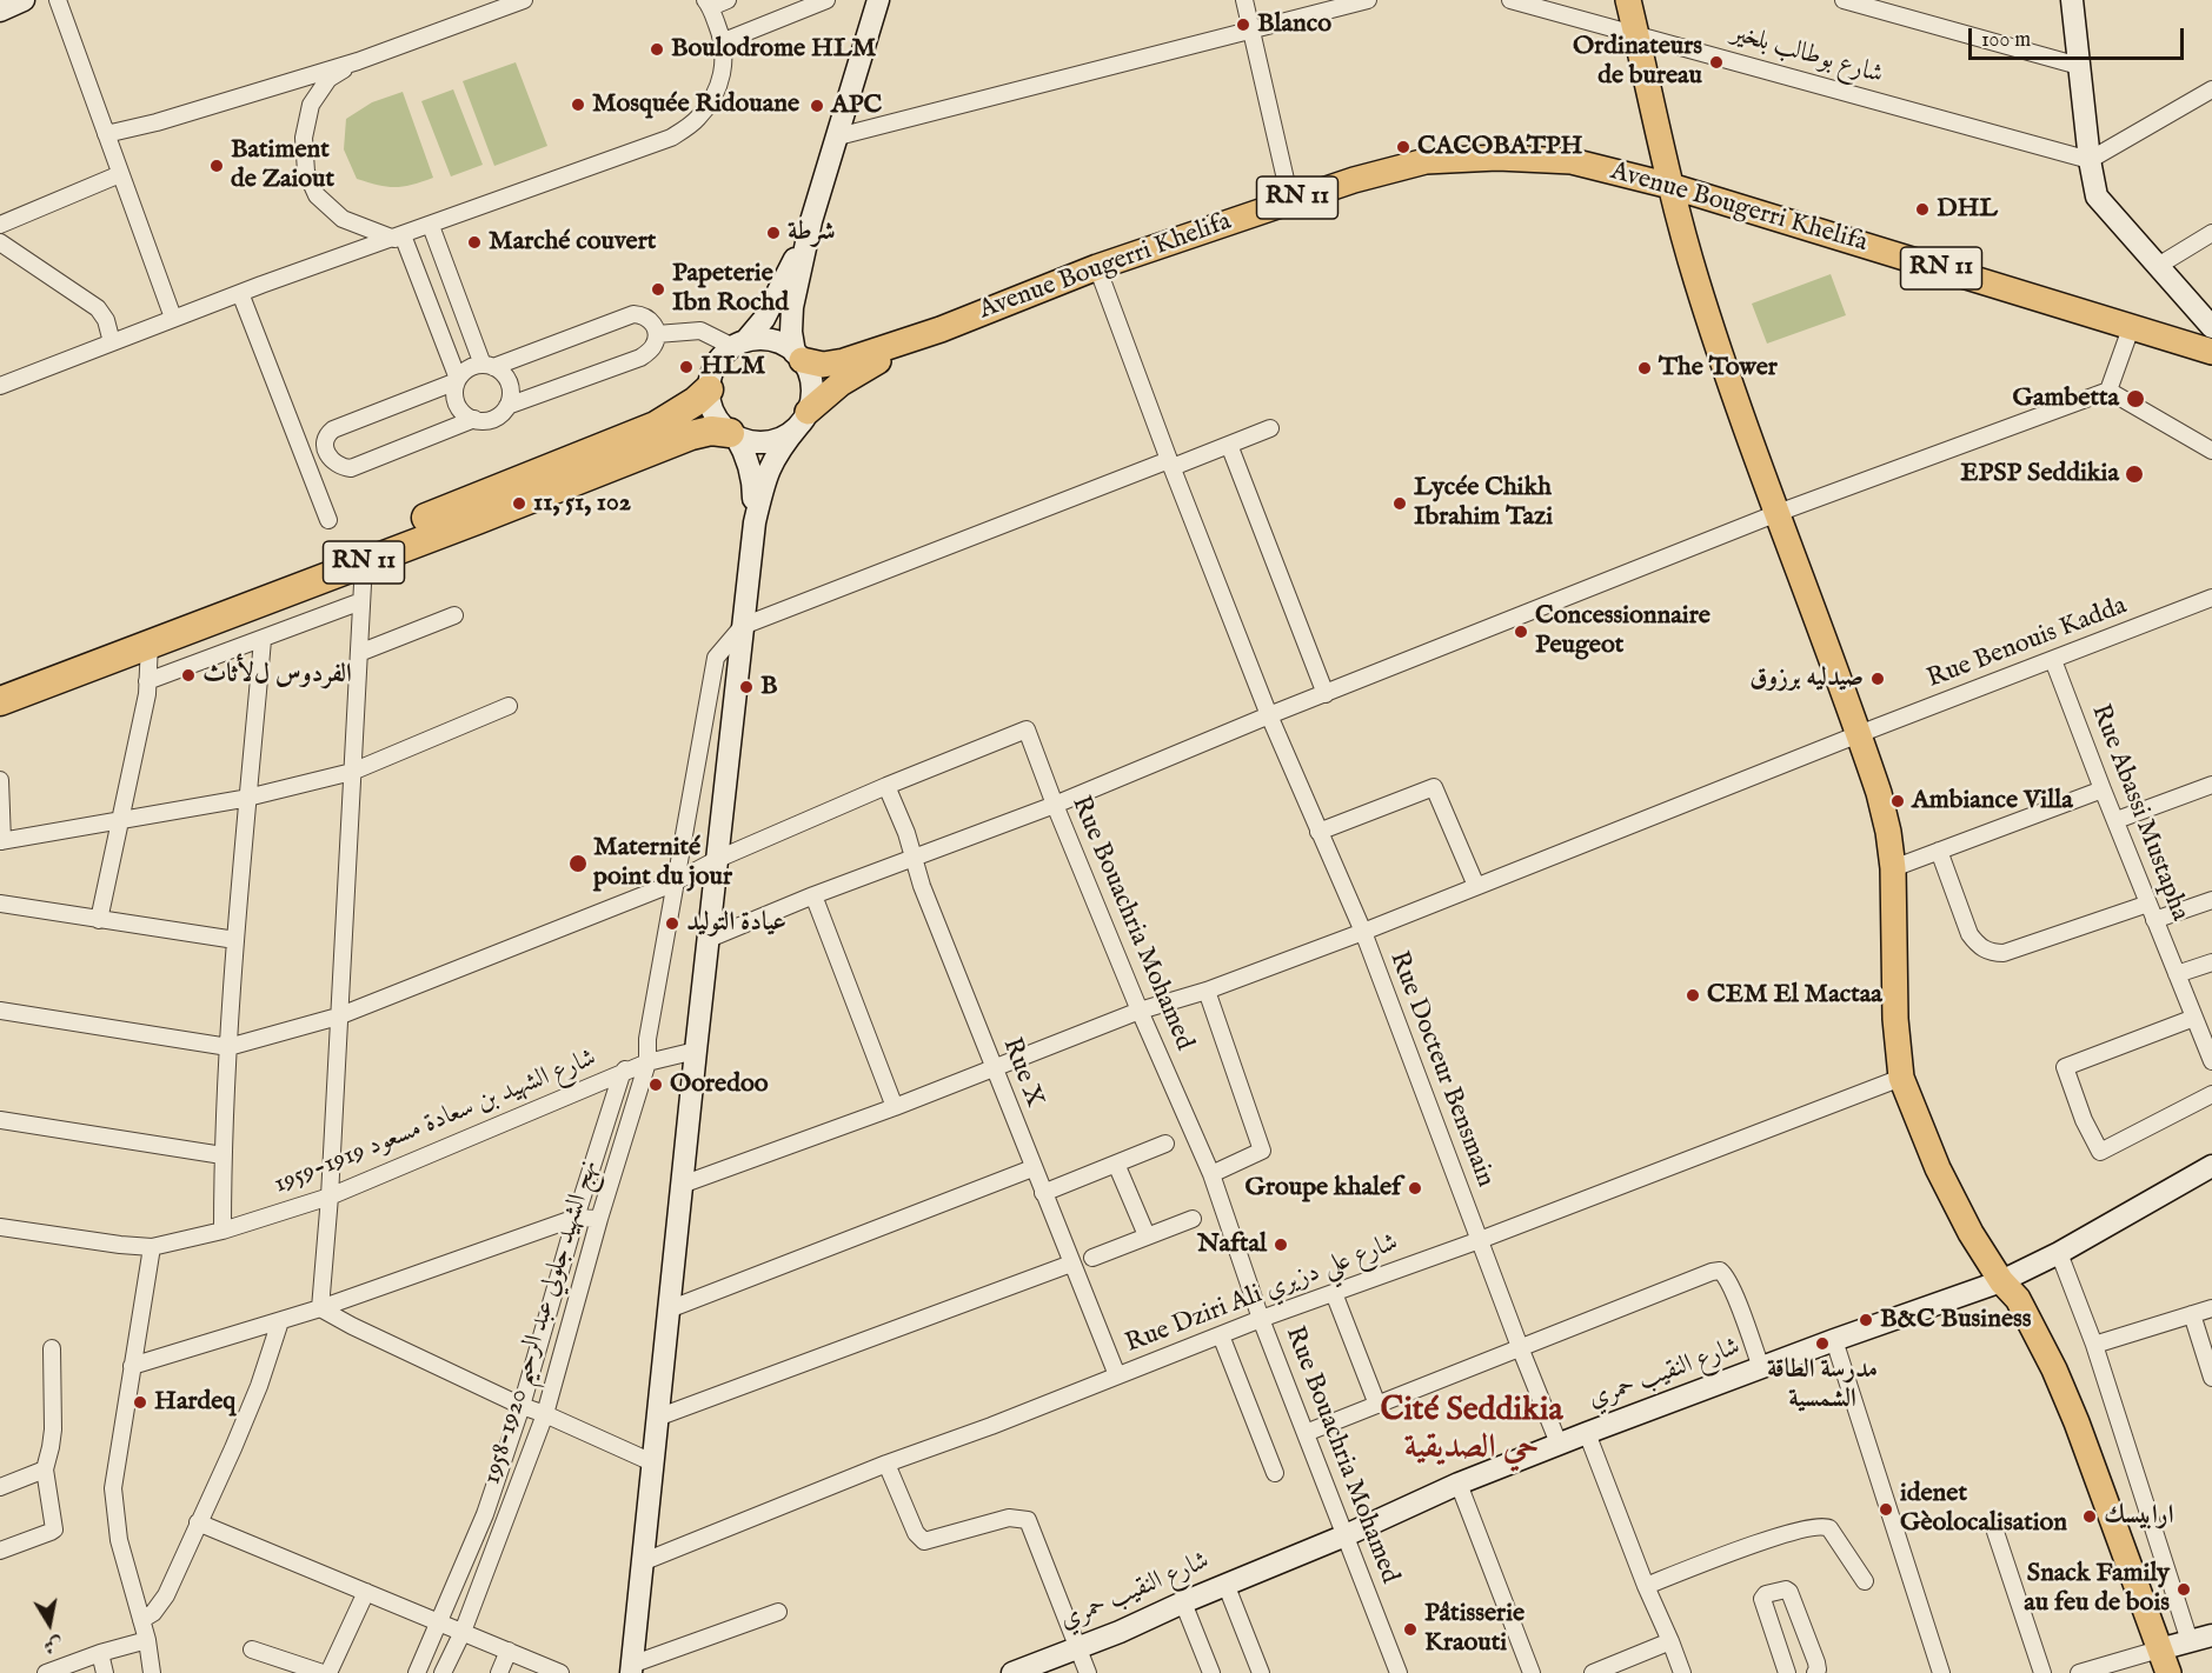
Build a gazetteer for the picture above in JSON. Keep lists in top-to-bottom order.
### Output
{
  "streets": {
    "highway": ["RN 11"],
    "main road": ["Avenue Bougerri Khelifa"],
    "street": [
      "شارع بوطالب بلخير",
      "Rue Benouis Kadda",
      "Rue Abassi Mustapha",
      "Rue Bouachria Mohamed",
      "Rue Docteur Bensmain",
      "Rue X",
      "شارع الشهيد بن سعادة مسعود 1919-1959",
      "Rue Dziri Ali شارع علي دزيري",
      "نهج الشهيد جلولي عبد الرحيم 1920-1958",
      "شارع النقيب حمري"
    ]
  },
  "crossings": [
    ["RN 11", "Avenue Bougerri Khelifa"],
    ["Avenue Bougerri Khelifa", "Rue Docteur Bensmain"],
    ["Rue Benouis Kadda", "Rue Abassi Mustapha"],
    ["Rue Benouis Kadda", "Rue Bouachria Mohamed"],
    ["Rue Benouis Kadda", "Rue Docteur Bensmain"],
    ["Rue Benouis Kadda", "Rue X"],
    ["Rue Bouachria Mohamed", "Rue X"],
    ["Rue Bouachria Mohamed", "Rue Dziri Ali شارع علي دزيري"],
    ["Rue Bouachria Mohamed", "شارع النقيب حمري"],
    ["Rue Docteur Bensmain", "Rue Dziri Ali شارع علي دزيري"],
    ["Rue Docteur Bensmain", "شارع النقيب حمري"],
    ["Rue X", "Rue Dziri Ali شارع علي دزيري"],
    ["شارع الشهيد بن سعادة مسعود 1919-1959", "نهج الشهيد جلولي عبد الرحيم 1920-1958"]
  ],
  "districts": ["Cité Seddikia حي الصديقية"],
  "places": [
    "Blanco",
    "Boulodrome HLM",
    "Ordinateurs de bureau",
    "Mosquée Ridouane",
    "APC",
    "CACOBATPH",
    "Batiment de Zaiout",
    "DHL",
    "شرطة",
    "Marché couvert",
    "Papeterie Ibn Rochd",
    "HLM",
    "The Tower",
    "Gambetta",
    "EPSP Seddikia",
    "11, 51, 102",
    "Lycée Chikh Ibrahim Tazi",
    "Concessionnaire Peugeot",
    "الفردوس لﻷثاث",
    "صيدليه برزوق",
    "B",
    "Ambiance Villa",
    "Maternité point du jour",
    "عيادة التوليد",
    "CEM El Mactaa",
    "Ooredoo",
    "Groupe khalef",
    "Naftal",
    "B&C Business",
    "مدرسة الطاقة الشمسية",
    "Hardeq",
    "idenet Gèolocalisation",
    "ارابيسك",
    "Snack Family au feu de bois",
    "Pâtisserie Kraouti"
  ],
  "scale_bar": "100 m",
  "north": "bottom"
}
